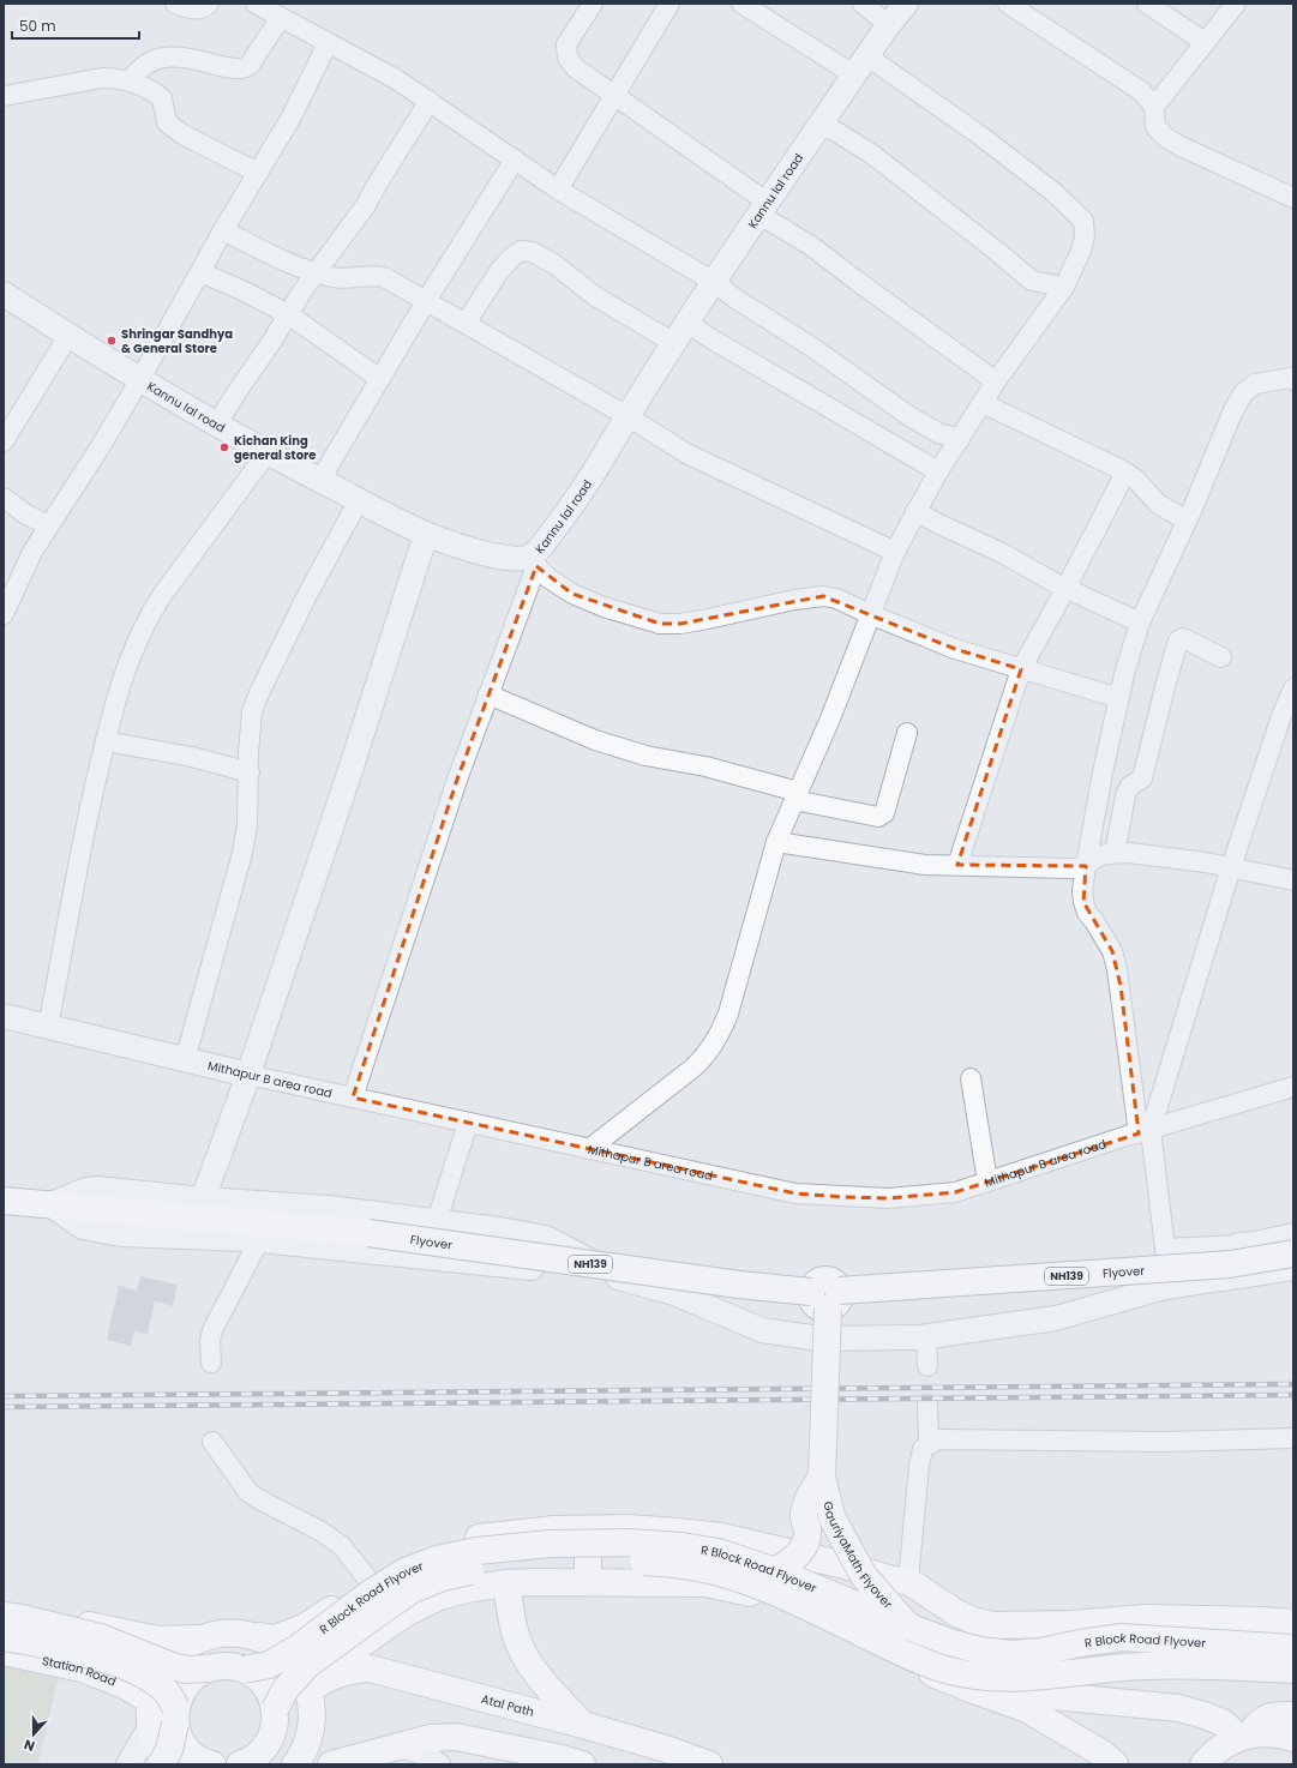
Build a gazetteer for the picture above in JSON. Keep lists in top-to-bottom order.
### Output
{
  "streets": {
    "main road": [
      "Flyover",
      "NH139",
      "GauriyaMath Flyover",
      "R Block Road Flyover",
      "Station Road",
      "Atal Path"
    ],
    "street": ["Kannu lal road", "Mithapur B area road"]
  },
  "crossings": [
    ["Flyover", "NH139"],
    ["Flyover", "GauriyaMath Flyover"],
    ["GauriyaMath Flyover", "R Block Road Flyover"]
  ],
  "places": ["Shringar Sandhya & General Store", "Kichan King general store"],
  "scale_bar": "50 m",
  "north": "bottom"
}
